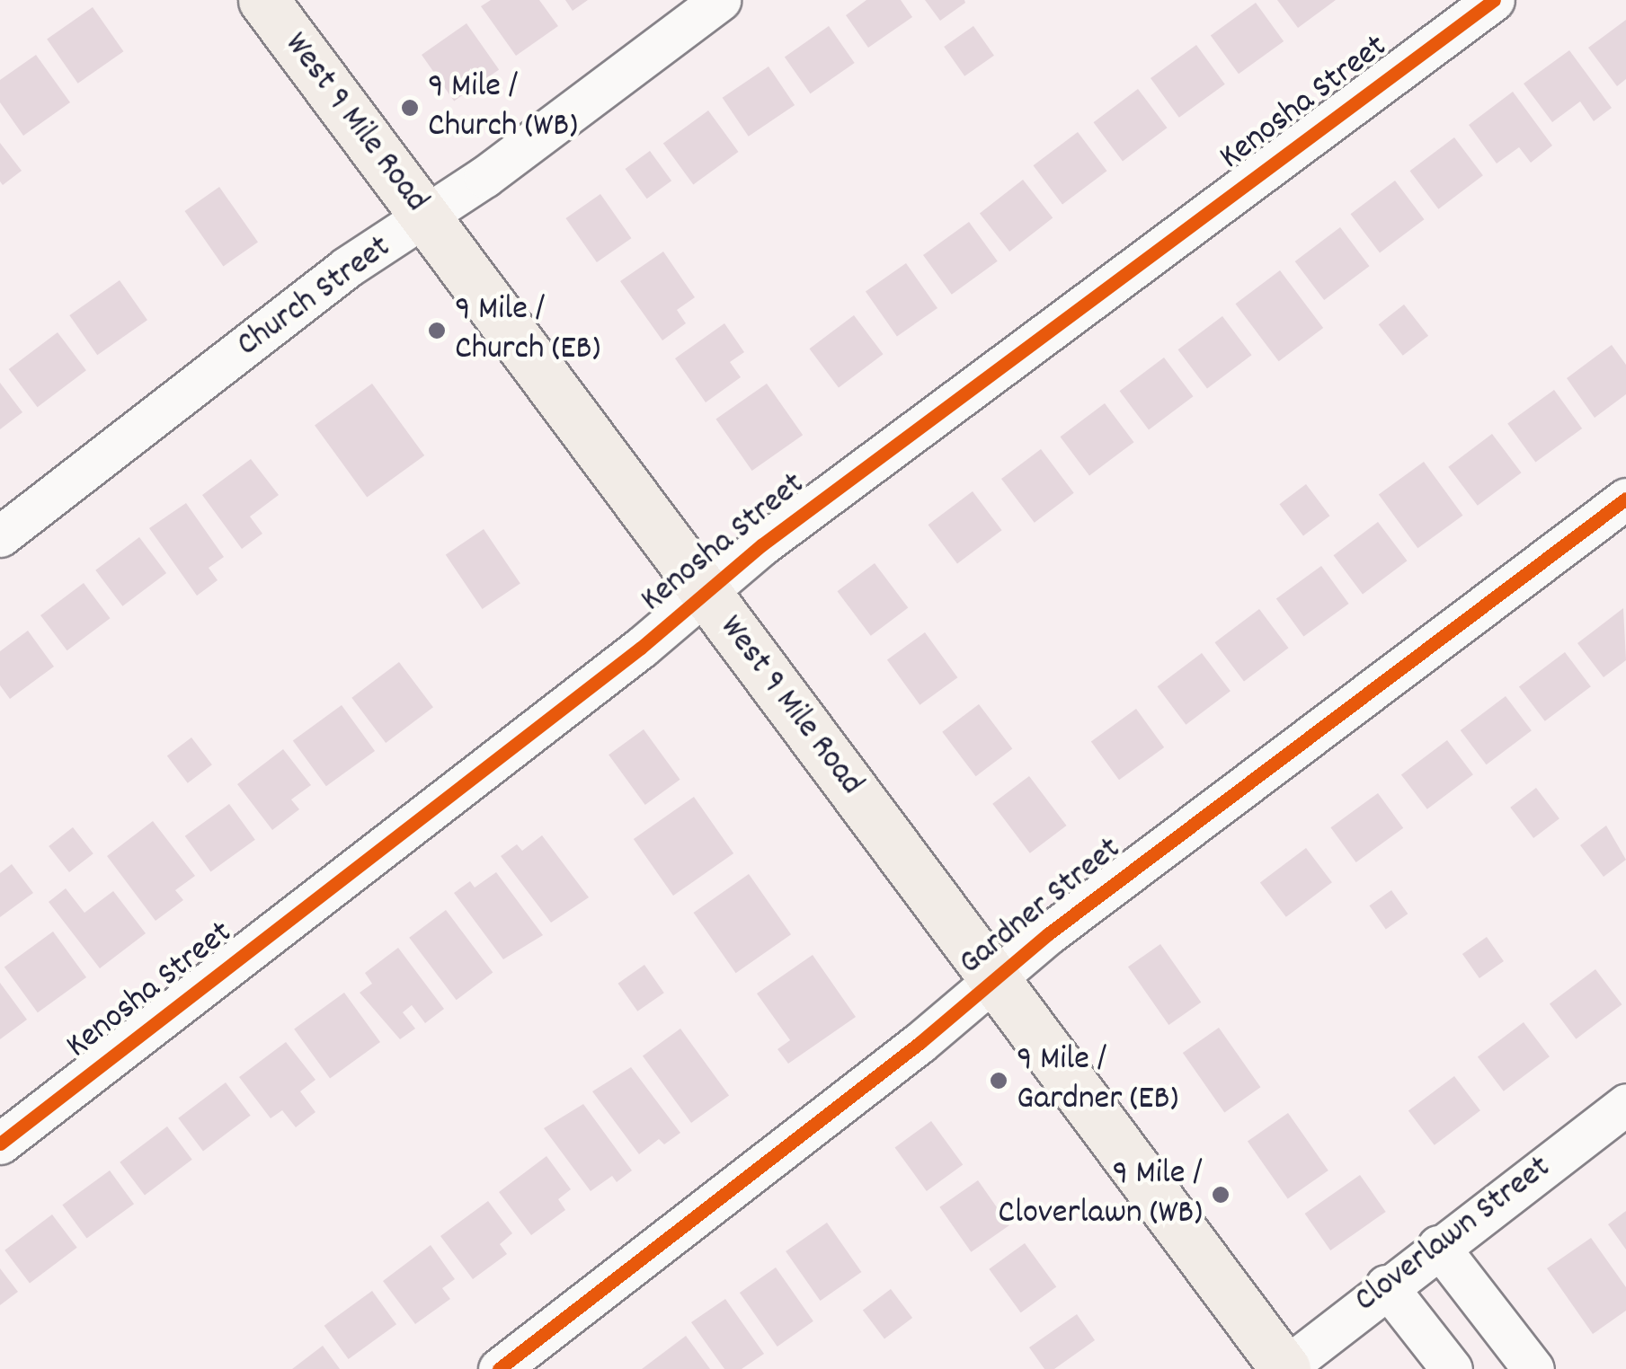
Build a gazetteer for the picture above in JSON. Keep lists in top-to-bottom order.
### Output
{
  "streets": {
    "main road": ["West 9 Mile Road"],
    "street": [
      "Kenosha Street",
      "Church Street",
      "Gardner Street",
      "Cloverlawn Street"
    ]
  },
  "crossings": [
    ["Kenosha Street", "West 9 Mile Road"],
    ["West 9 Mile Road", "Church Street"],
    ["West 9 Mile Road", "Gardner Street"],
    ["West 9 Mile Road", "Cloverlawn Street"]
  ],
  "places": [
    "9 Mile / Church (WB)",
    "9 Mile / Church (EB)",
    "9 Mile / Gardner (EB)",
    "9 Mile / Cloverlawn (WB)"
  ]
}
